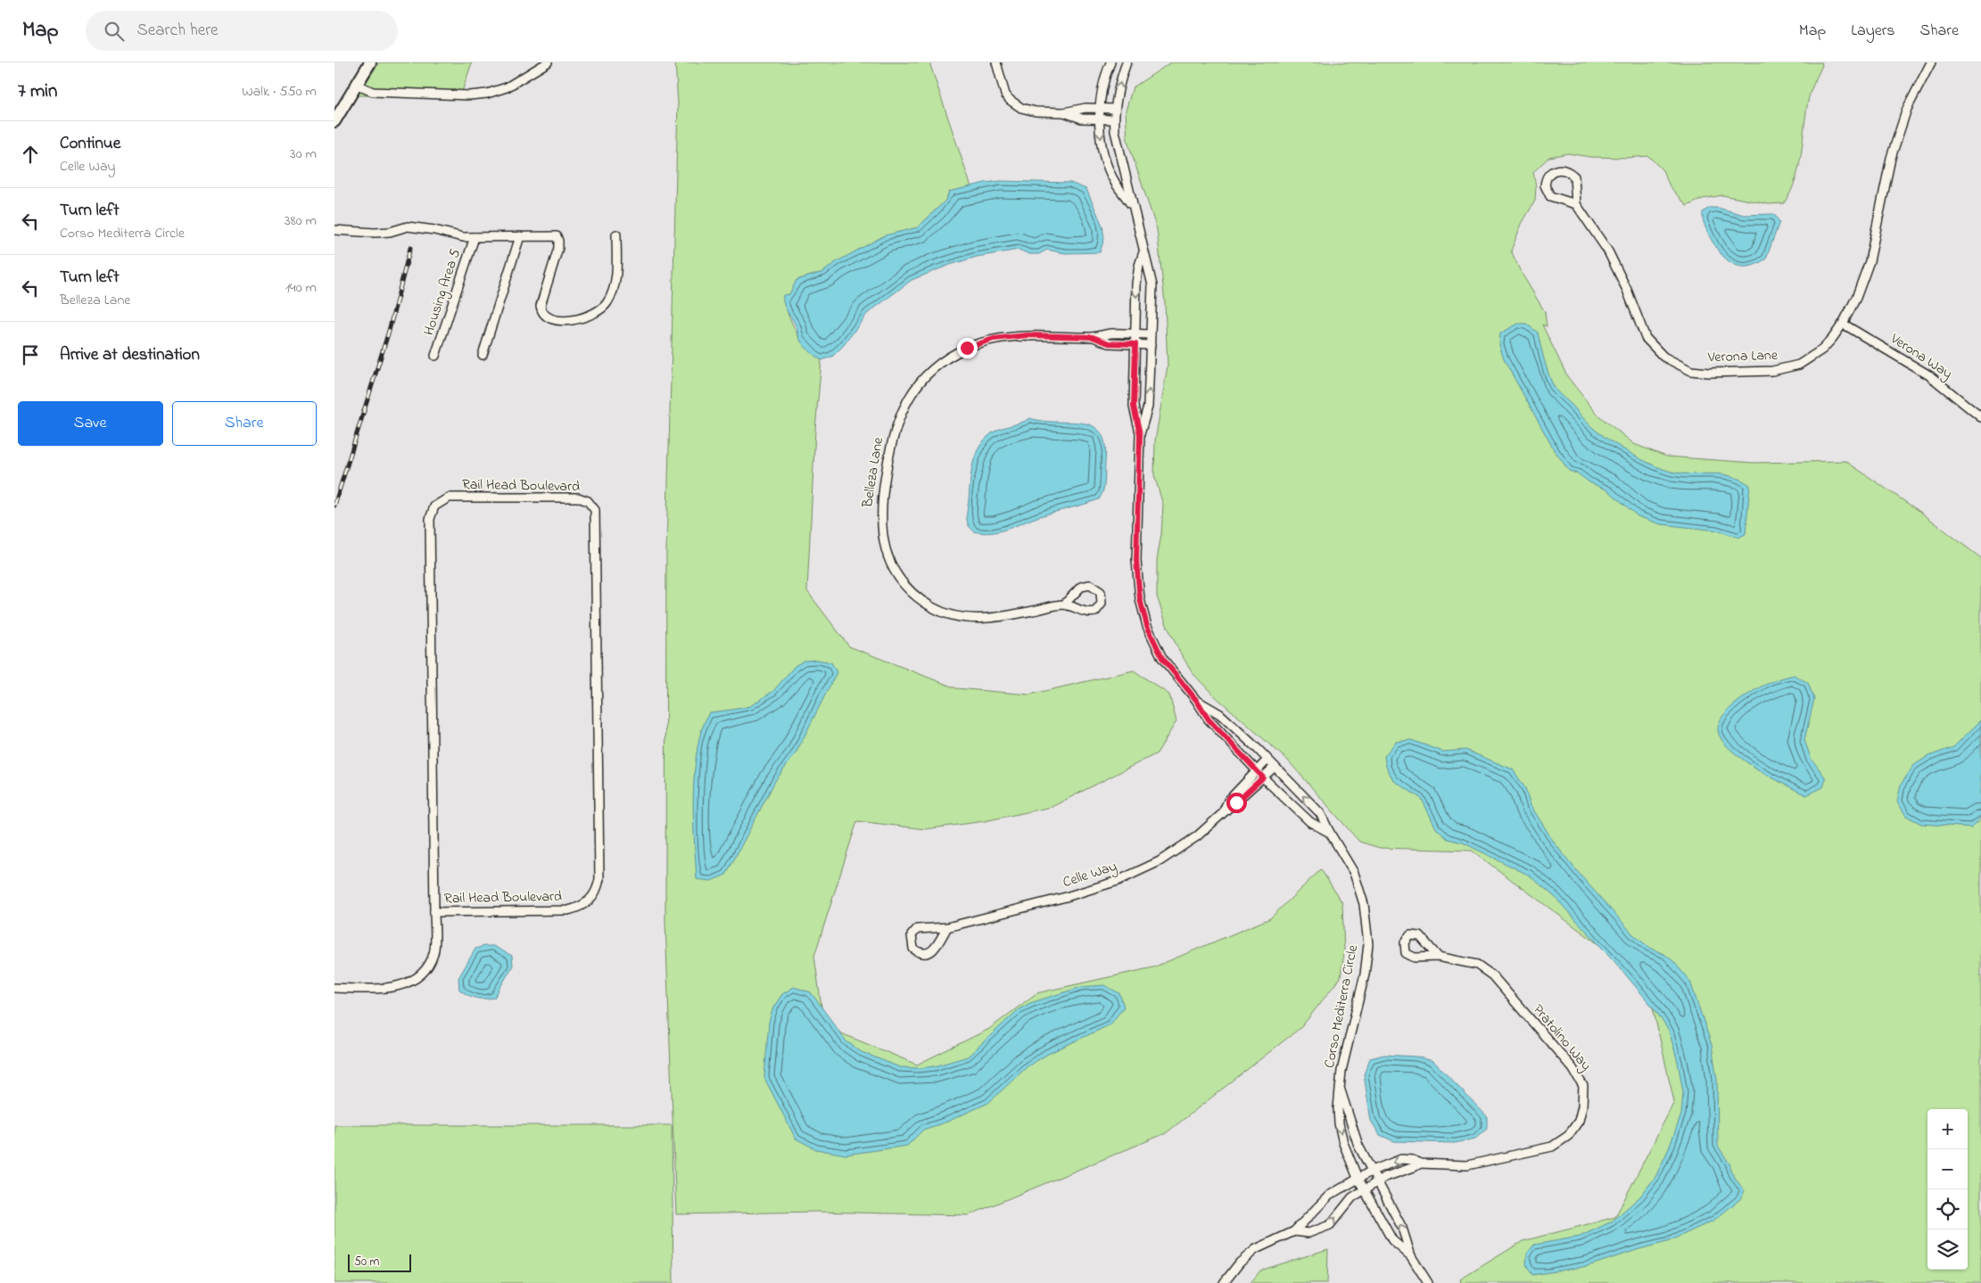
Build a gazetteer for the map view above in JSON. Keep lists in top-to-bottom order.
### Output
{
  "streets": {
    "street": [
      "Housing Area 5",
      "Verona Lane",
      "Verona Way",
      "Belleza Lane",
      "Rail Head Boulevard",
      "Celle Way",
      "Corso Mediterra Circle",
      "Pratolino Way"
    ]
  },
  "crossings": [
    ["Verona Lane", "Verona Way"],
    ["Belleza Lane", "Corso Mediterra Circle"],
    ["Celle Way", "Corso Mediterra Circle"],
    ["Corso Mediterra Circle", "Pratolino Way"]
  ],
  "scale_bar": "50 m",
  "page": {
    "header": "Map",
    "search": "Search here",
    "nav": ["Map", "Layers", "Share"],
    "heading": ["7 min", "Walk · 550 m"],
    "list": [
      ["Continue", "Celle Way", "30 m"],
      ["Turn left", "Corso Mediterra Circle", "380 m"],
      ["Turn left", "Belleza Lane", "140 m"],
      "Arrive at destination"
    ],
    "buttons": ["Save", "Share"],
    "map_buttons": ["+", "−"],
    "scale": "50 m"
  }
}
